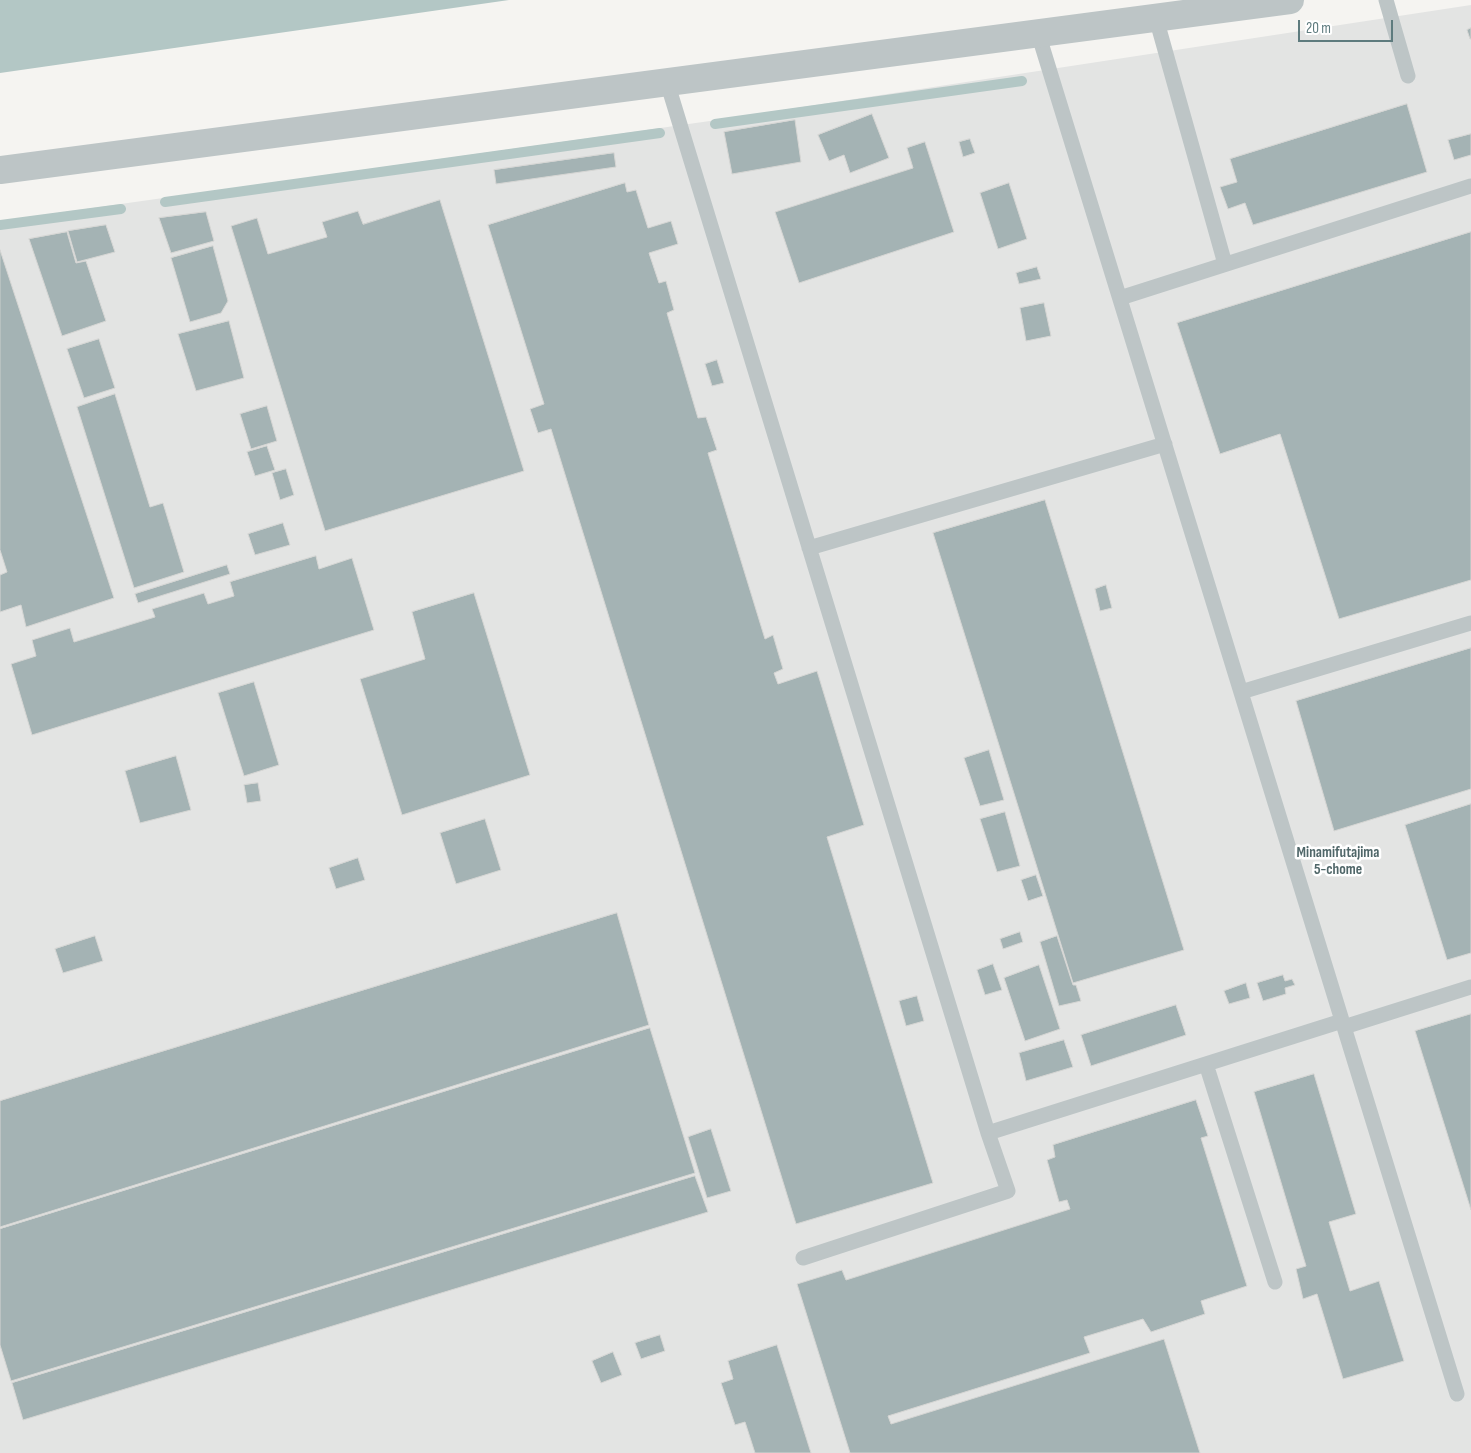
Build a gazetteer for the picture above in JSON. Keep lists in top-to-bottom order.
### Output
{
  "districts": ["Minamifutajima 5-chome"],
  "scale_bar": "20 m"
}
